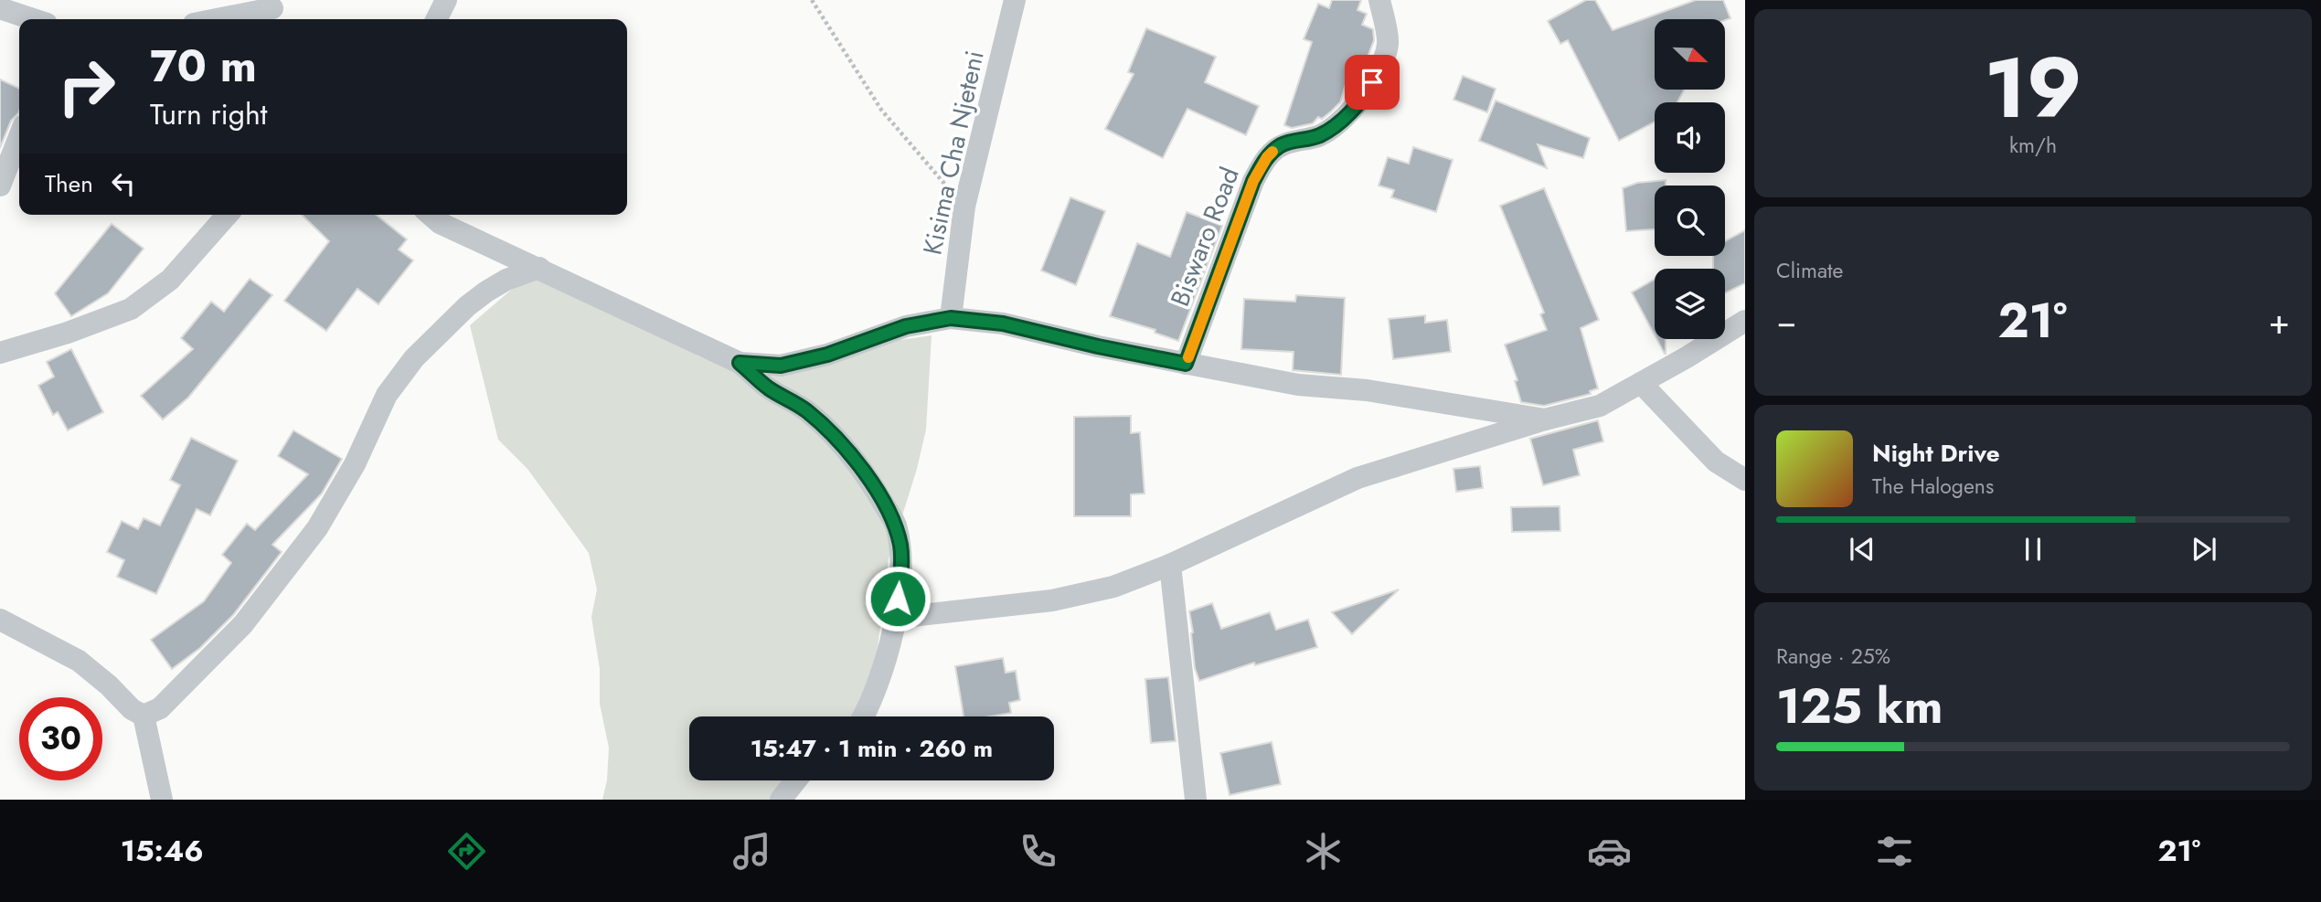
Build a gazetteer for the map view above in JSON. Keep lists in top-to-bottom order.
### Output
{
  "streets": {
    "street": ["Kisima Cha Njeteni", "Biswaro Road"]
  },
  "north": "bottom right",
  "page": {
    "tile": [
      ["19", "km/h"],
      "Climate",
      ["Range · 25%", "125 km"]
    ],
    "turn": ["70 m", "Turn right"],
    "then": "Then",
    "heat": ["−", "21°", "+"],
    "song": ["Night Drive", "The Halogens"],
    "limit": "30",
    "trip": "15:47 · 1 min · 260 m",
    "tabs": ["15:46", "21°"]
  }
}
